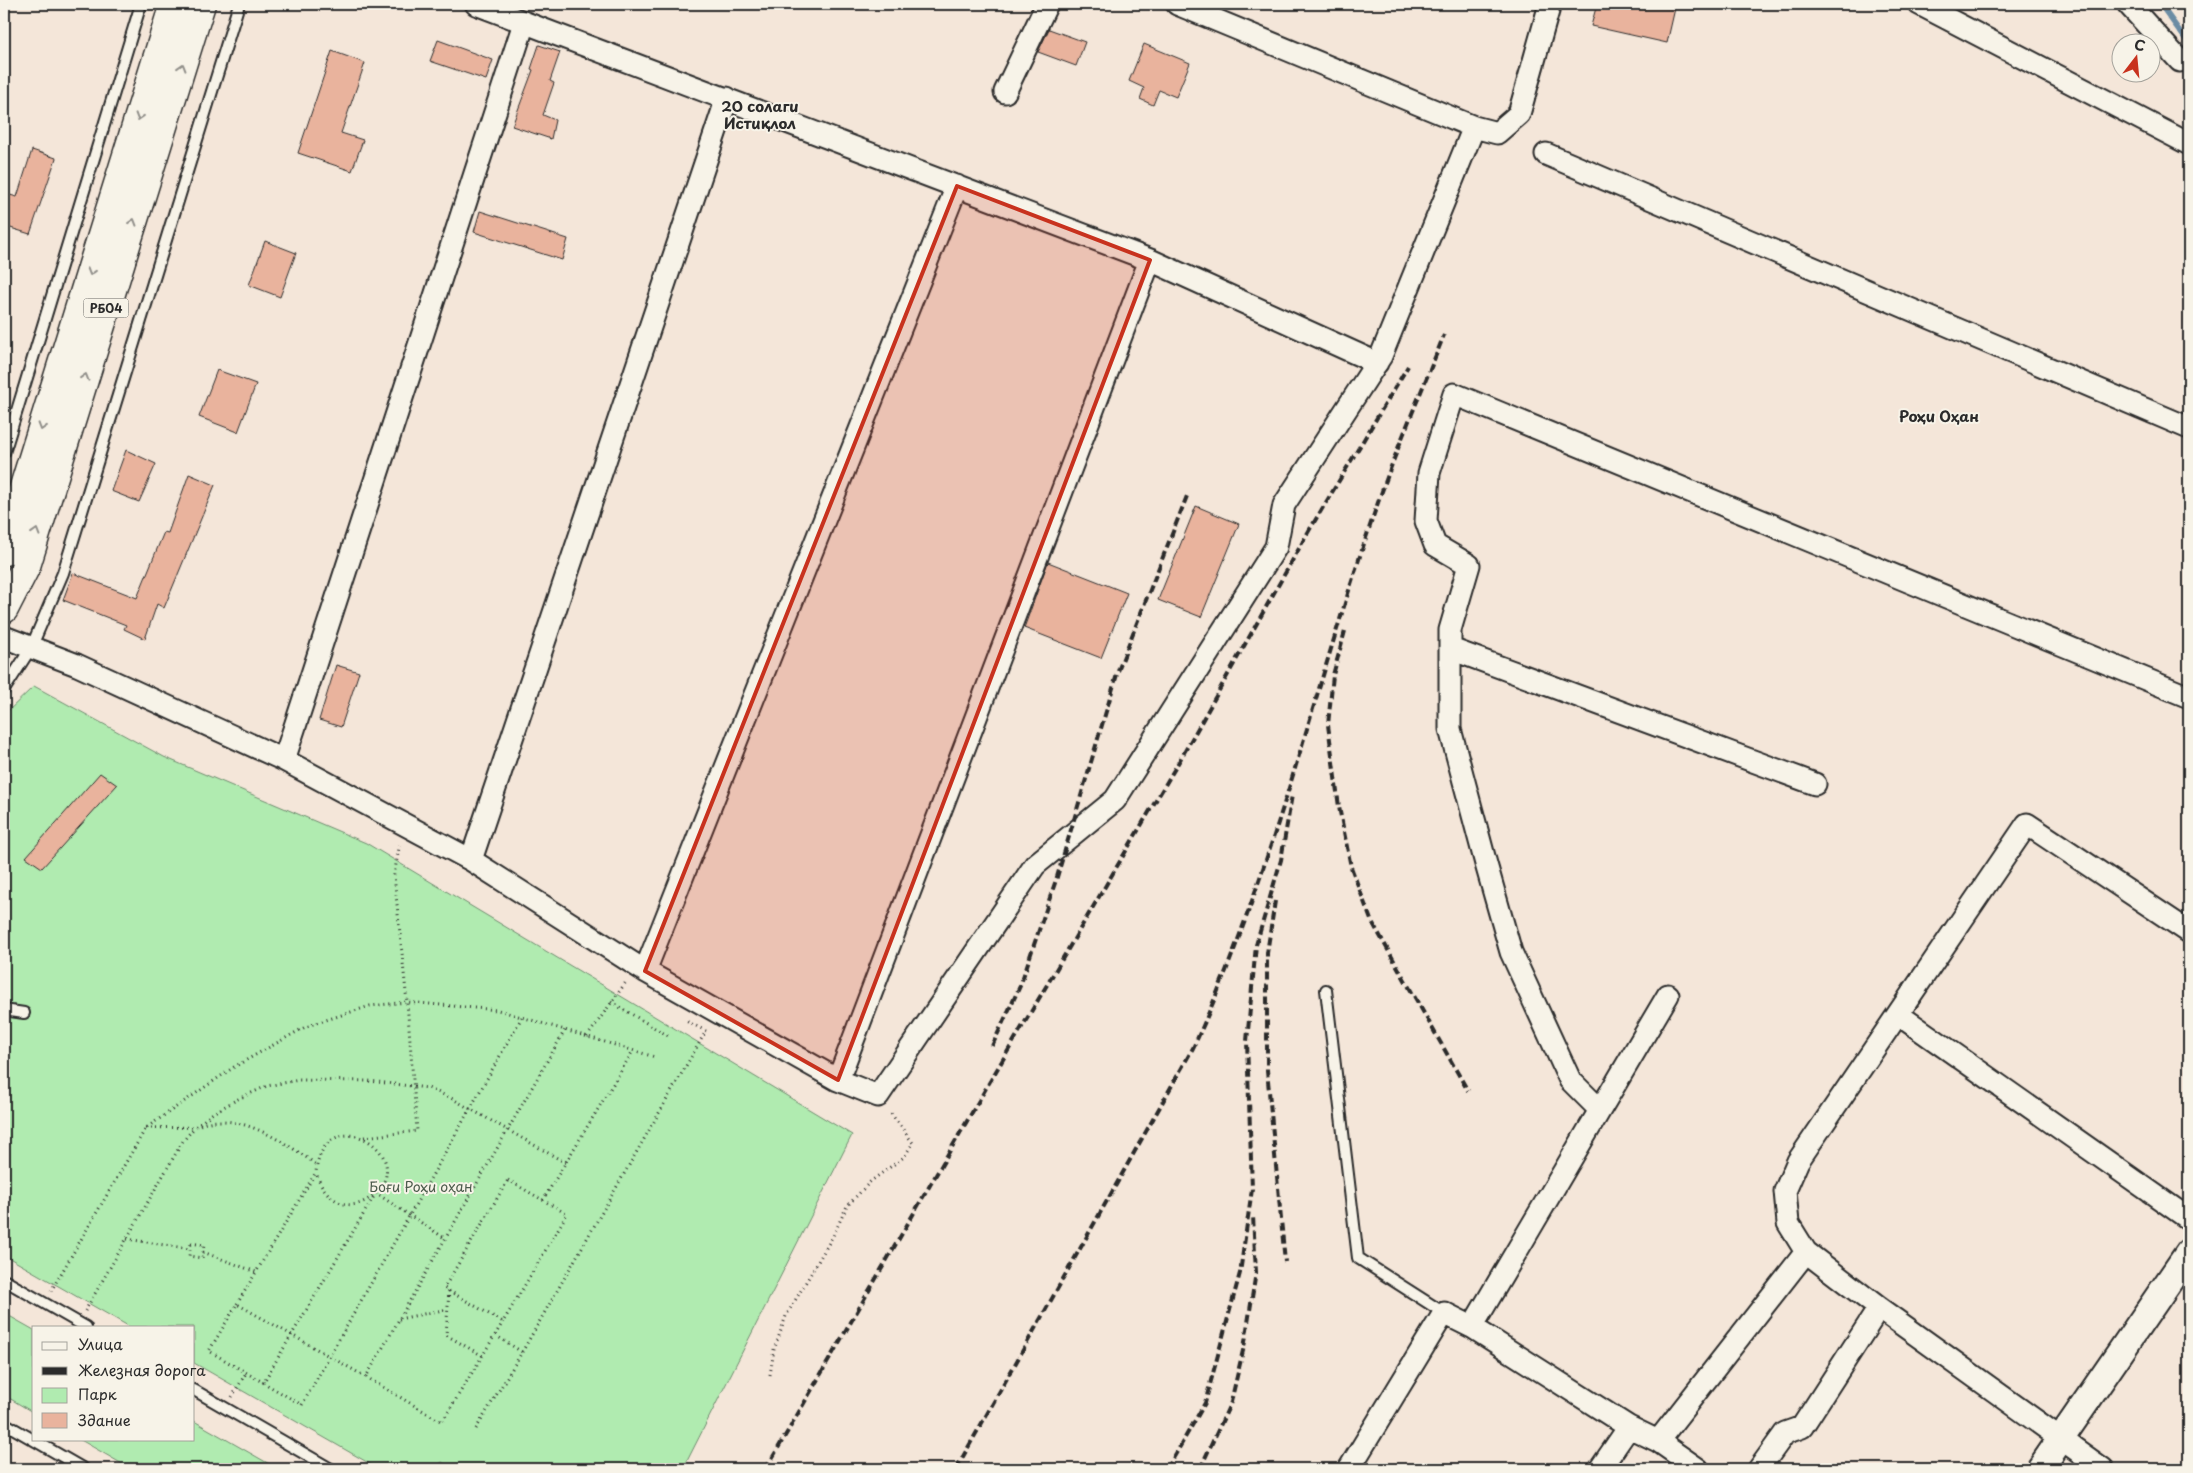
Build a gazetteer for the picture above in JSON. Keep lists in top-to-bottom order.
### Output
{
  "streets": {
    "main road": ["РБ04"]
  },
  "districts": ["20 солаги Истиқлол", "Роҳи Оҳан"],
  "parks": ["Боғи Роҳи оҳан"],
  "legend": [
    "Улица",
    "Железная дорога",
    "Парк",
    "Здание"
  ],
  "north": "top"
}
